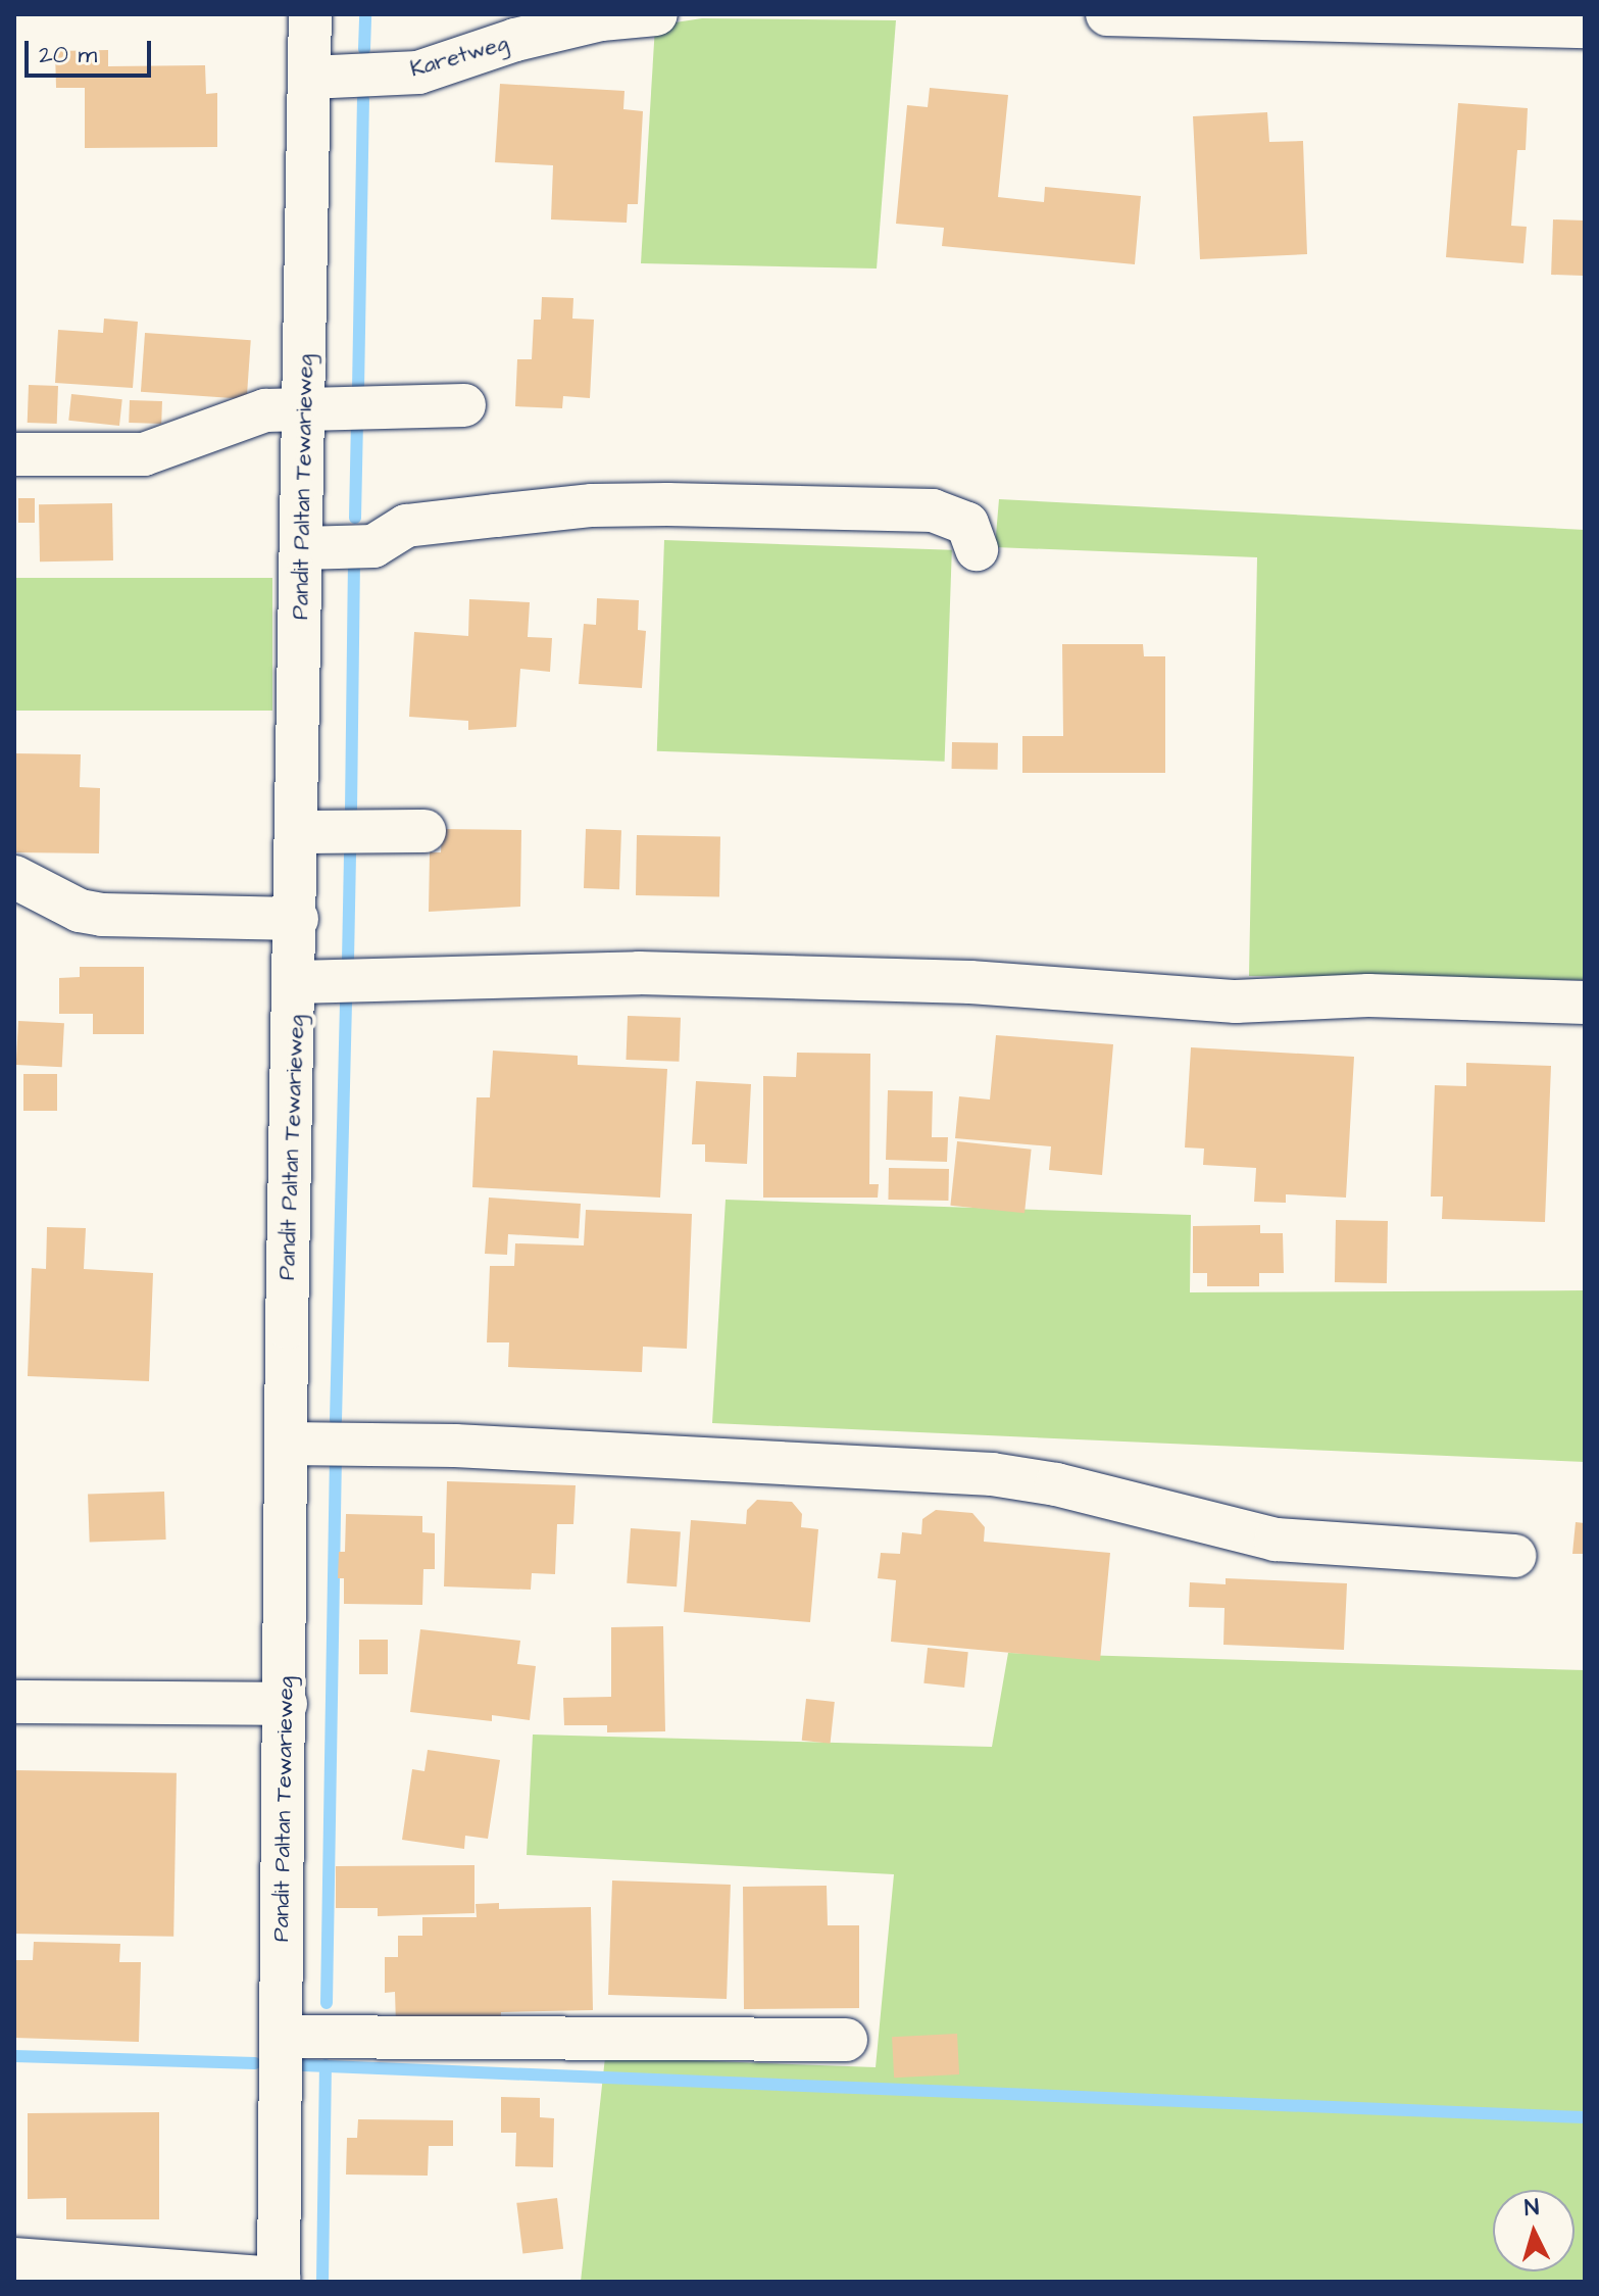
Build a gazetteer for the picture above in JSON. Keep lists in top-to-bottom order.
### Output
{
  "streets": {
    "street": ["Karetweg", "Pandit Paltan Tewarieweg"]
  },
  "crossings": [
    ["Karetweg", "Pandit Paltan Tewarieweg"]
  ],
  "scale_bar": "20 m",
  "north": "top"
}
